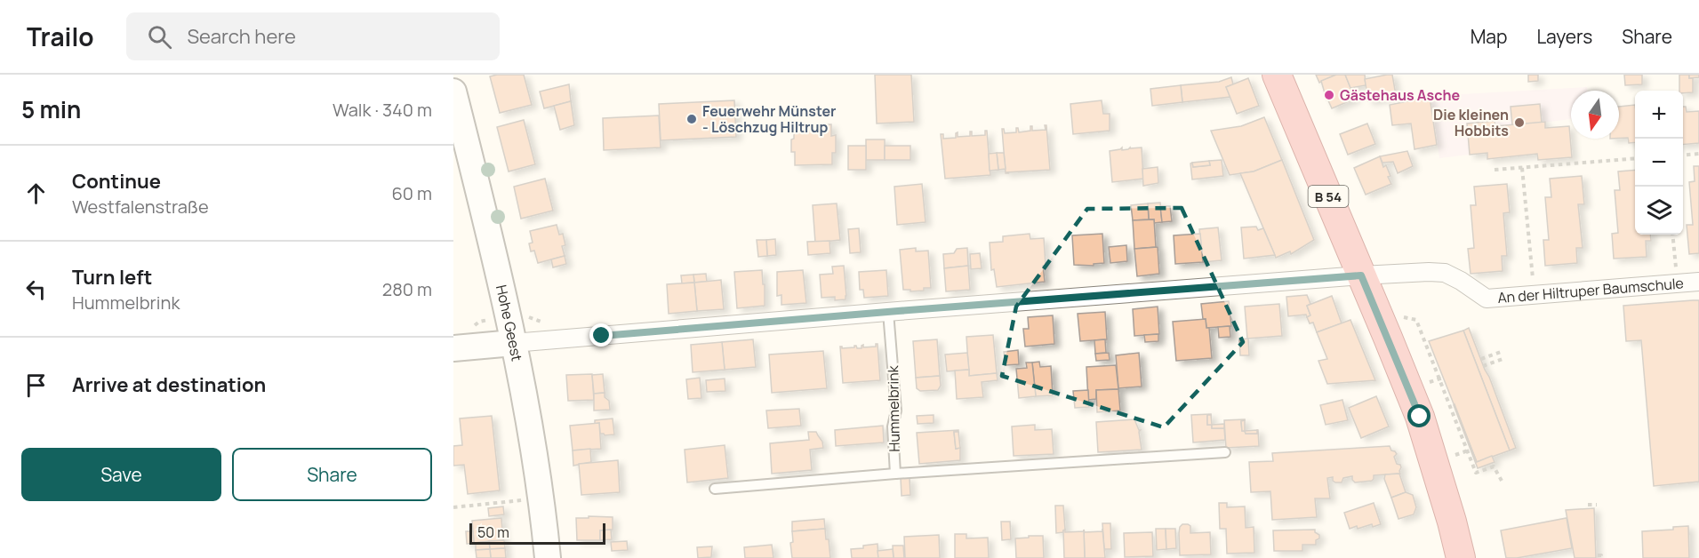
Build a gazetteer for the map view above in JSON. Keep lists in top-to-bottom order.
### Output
{
  "streets": {
    "main road": ["B 54"],
    "street": ["An der Hiltruper Baumschule", "Hohe Geest"],
    "lane": ["Hummelbrink"]
  },
  "crossings": [
    ["B 54", "An der Hiltruper Baumschule"]
  ],
  "places": ["Gästehaus Asche", "Feuerwehr Münster - Löschzug Hiltrup", "Die kleinen Hobbits"],
  "scale_bar": "50 m",
  "north": "bottom",
  "page": {
    "header": "Trailo",
    "search": "Search here",
    "nav": ["Map", "Layers", "Share"],
    "heading": ["5 min", "Walk · 340 m"],
    "map_buttons": ["+", "−"],
    "list": [
      ["Continue", "Westfalenstraße", "60 m"],
      ["Turn left", "Hummelbrink", "280 m"],
      "Arrive at destination"
    ],
    "buttons": ["Save", "Share"],
    "scale": "50 m"
  }
}
